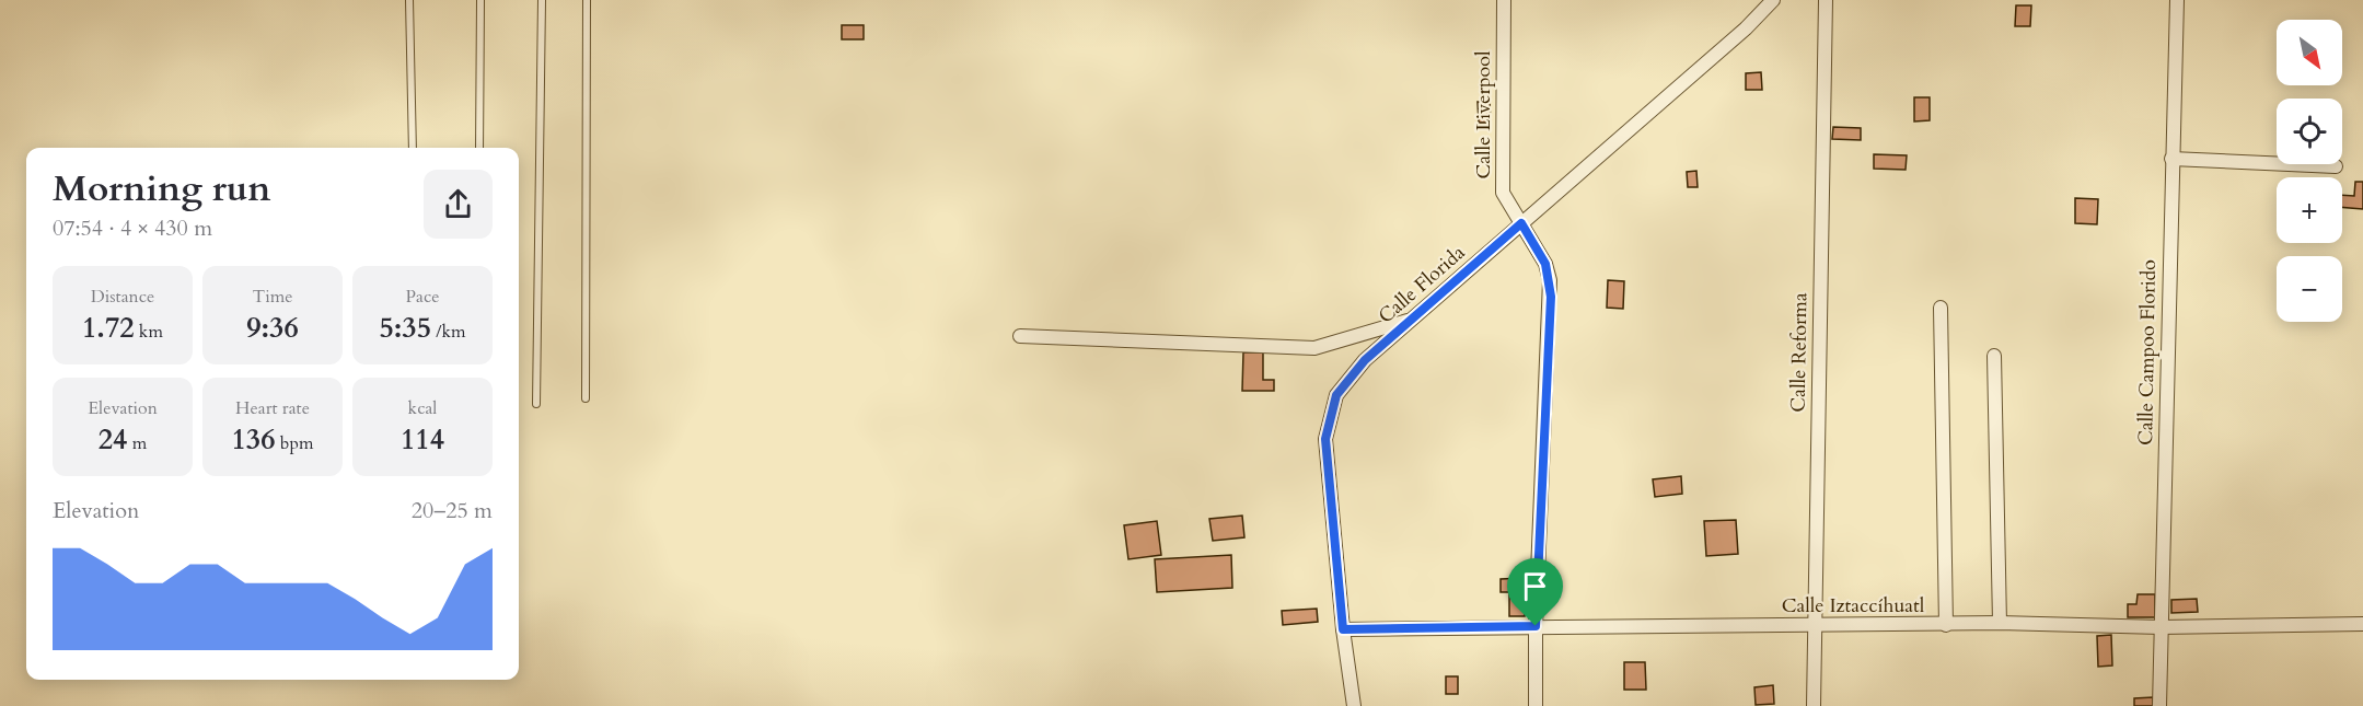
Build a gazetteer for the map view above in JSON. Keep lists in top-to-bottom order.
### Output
{
  "streets": {
    "street": [
      "Calle Liverpool",
      "Calle Florida",
      "Calle Reforma",
      "Calle Campoo Florido",
      "Calle Iztaccíhuatl"
    ]
  },
  "crossings": [
    ["Calle Liverpool", "Calle Florida"],
    ["Calle Liverpool", "Calle Iztaccíhuatl"],
    ["Calle Florida", "Calle Iztaccíhuatl"],
    ["Calle Reforma", "Calle Iztaccíhuatl"],
    ["Calle Campoo Florido", "Calle Iztaccíhuatl"]
  ],
  "north": "bottom right",
  "page": {
    "map_buttons": ["+", "−"],
    "heading": ["Morning run", "07:54 · 4 × 430 m"],
    "stats": [
      ["Distance", "1.72 km"],
      ["Time", "9:36"],
      ["Pace", "5:35 /km"],
      ["Elevation", "24 m"],
      ["Heart rate", "136 bpm"],
      ["kcal", "114"]
    ],
    "chart": ["Elevation", "20–25 m"]
  }
}
